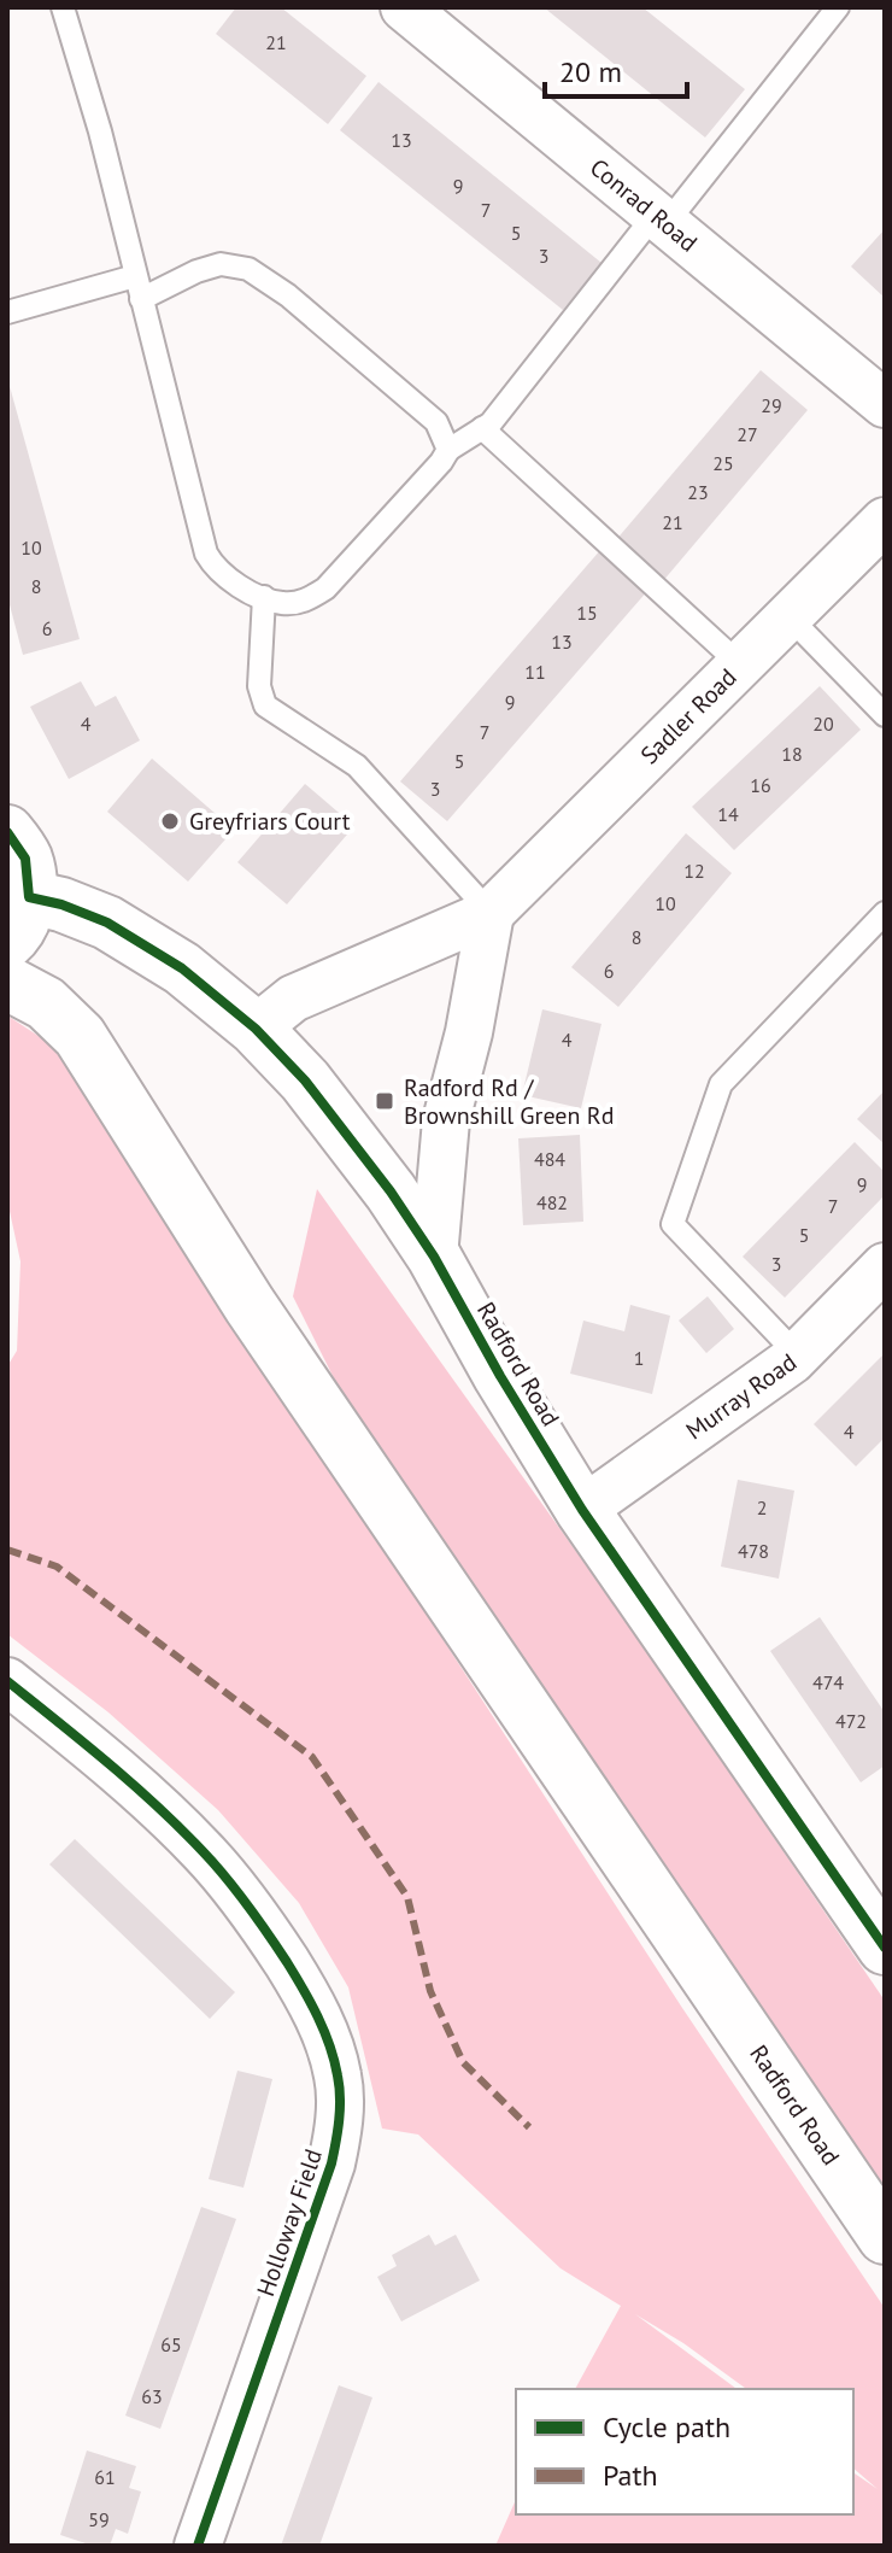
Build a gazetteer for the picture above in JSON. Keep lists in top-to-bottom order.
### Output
{
  "streets": {
    "main road": ["Radford Road"],
    "street": [
      "Conrad Road",
      "Sadler Road",
      "Murray Road",
      "Holloway Field"
    ]
  },
  "crossings": [
    ["Sadler Road", "Radford Road"],
    ["Radford Road", "Murray Road"]
  ],
  "places": {
    "other": ["Greyfriars Court"],
    "transit": ["Radford Rd / Brownshill Green Rd"]
  },
  "house_numbers": [
    "21",
    "13",
    "9",
    "7",
    "5",
    "3",
    "29",
    "27",
    "25",
    "23",
    "21",
    "10",
    "8",
    "15",
    "6",
    "13",
    "11",
    "9",
    "4",
    "20",
    "7",
    "18",
    "5",
    "16",
    "3",
    "14",
    "12",
    "10",
    "8",
    "6",
    "4",
    "484",
    "9",
    "482",
    "7",
    "5",
    "3",
    "1",
    "4",
    "2",
    "478",
    "474",
    "472",
    "65",
    "63",
    "61",
    "59"
  ],
  "legend": ["Cycle path", "Path"],
  "scale_bar": "20 m"
}
